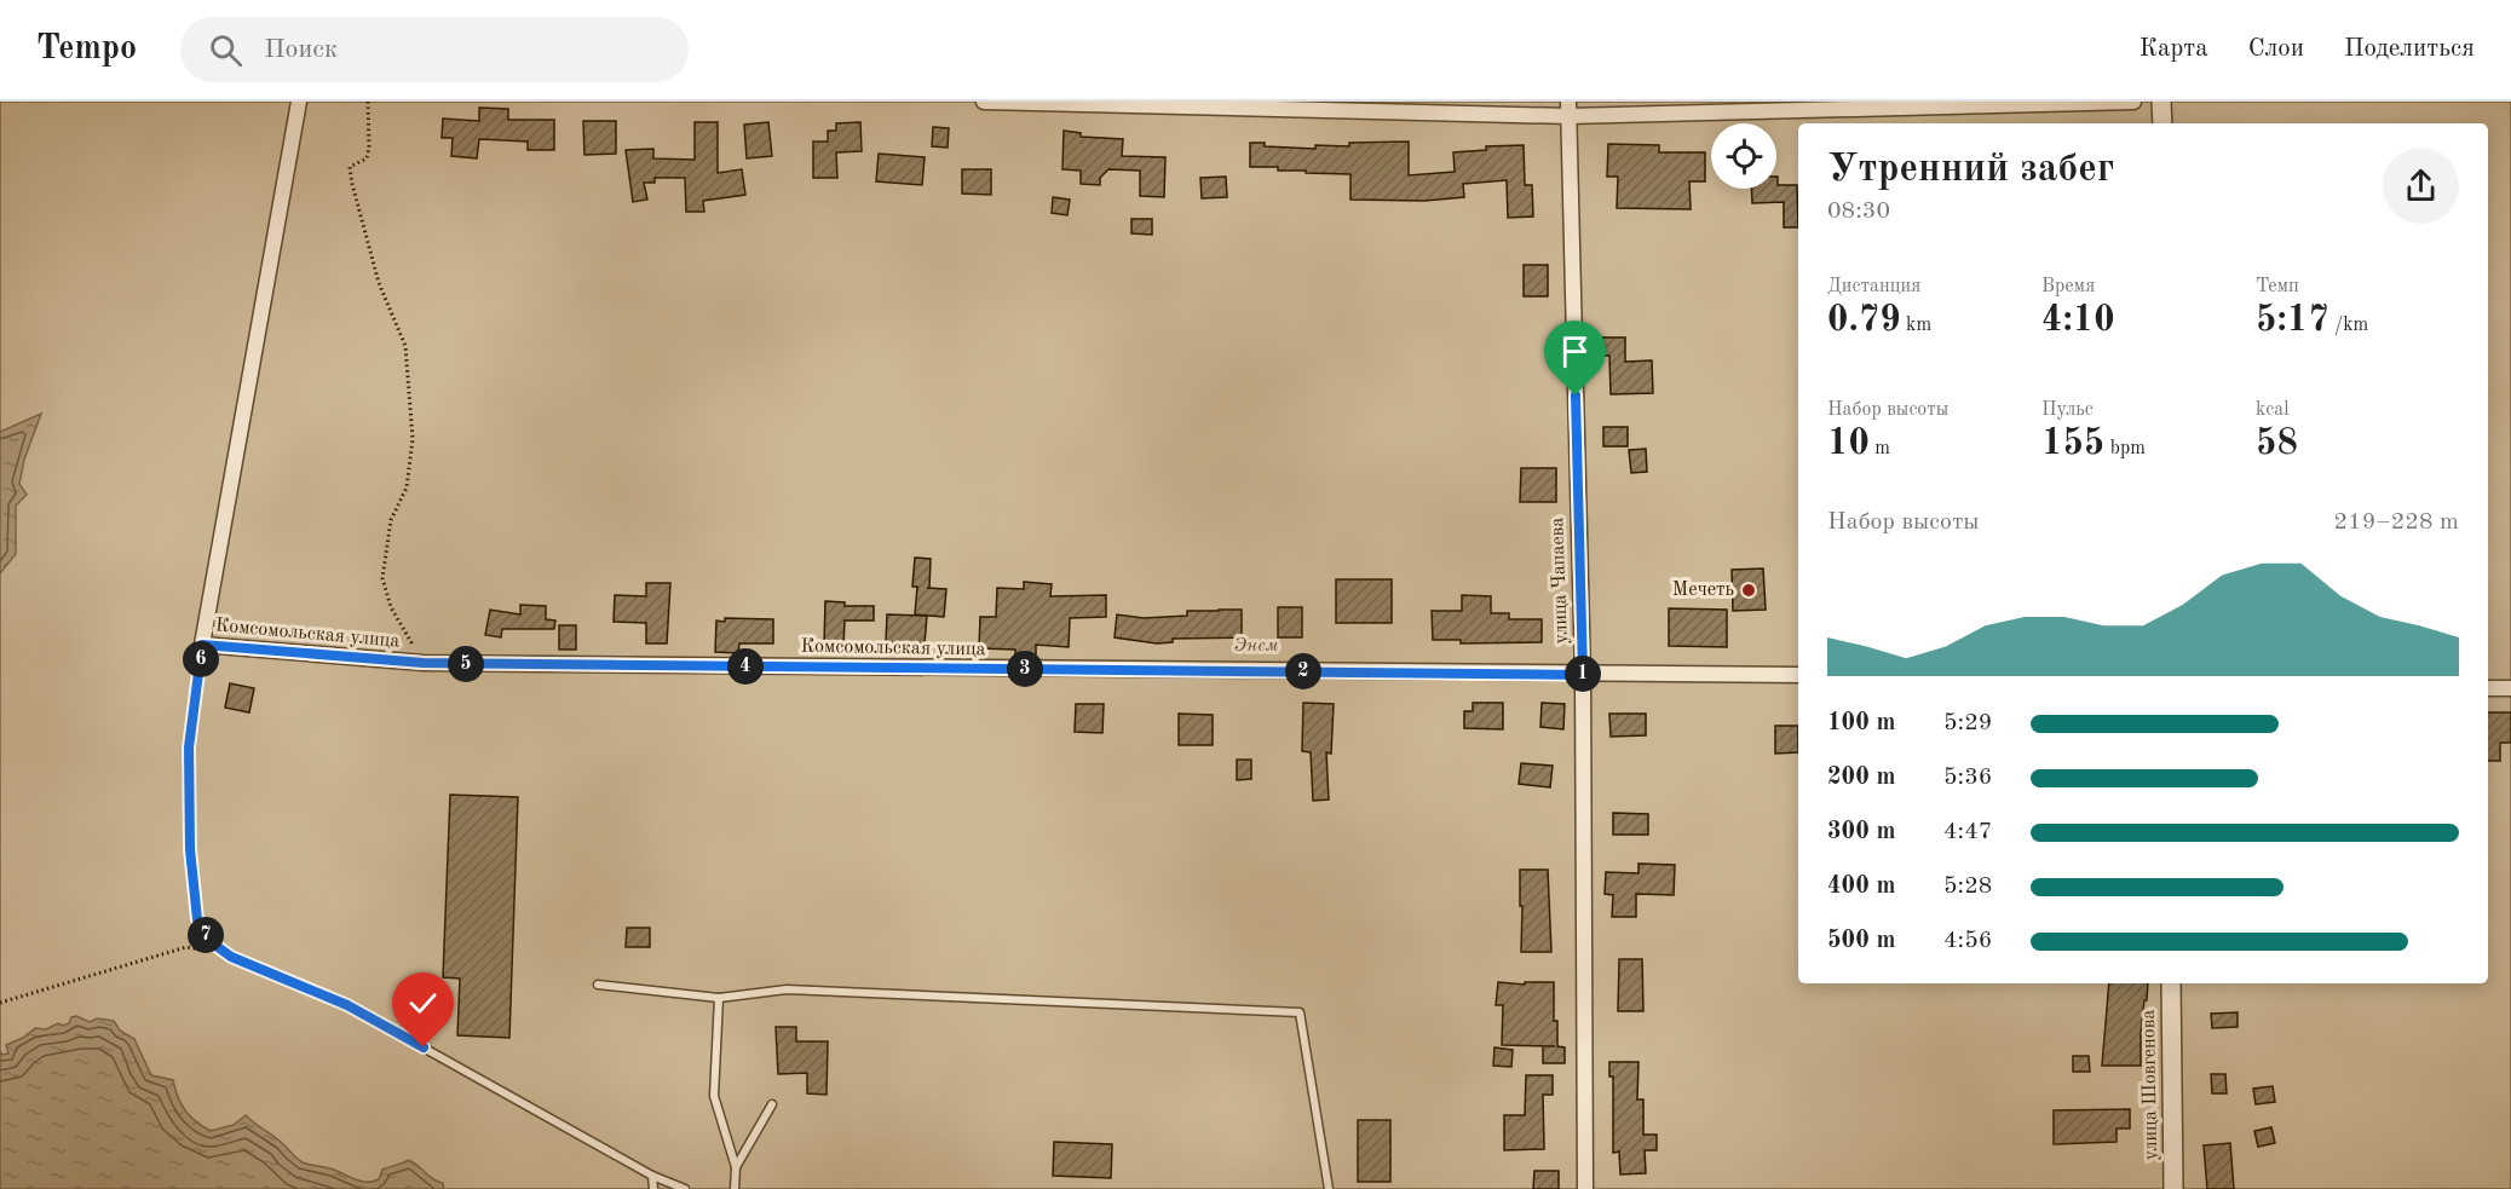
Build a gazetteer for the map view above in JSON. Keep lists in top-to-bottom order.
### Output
{
  "streets": {
    "street": ["улица Чапаева", "Комсомольская улица", "улица Шовгенова"]
  },
  "crossings": [
    ["улица Чапаева", "Комсомольская улица"]
  ],
  "parks": ["Энем"],
  "places": ["Мечеть"],
  "page": {
    "header": "Tempo",
    "search": "Поиск",
    "nav": ["Карта", "Слои", "Поделиться"],
    "heading": ["Утренний забег", "08:30"],
    "stats": [
      ["Дистанция", "0.79 km"],
      ["Время", "4:10"],
      ["Темп", "5:17 /km"],
      ["Набор высоты", "10 m"],
      ["Пульс", "155 bpm"],
      ["kcal", "58"]
    ],
    "chart": ["Набор высоты", "219–228 m"],
    "pins": [
      "6",
      "5",
      "4",
      "3",
      "2",
      "1",
      "7"
    ],
    "list": [
      {
        "name": "100 m",
        "note": "5:29"
      },
      {
        "name": "200 m",
        "note": "5:36"
      },
      {
        "name": "300 m",
        "note": "4:47"
      },
      {
        "name": "400 m",
        "note": "5:28"
      },
      {
        "name": "500 m",
        "note": "4:56"
      }
    ]
  }
}
